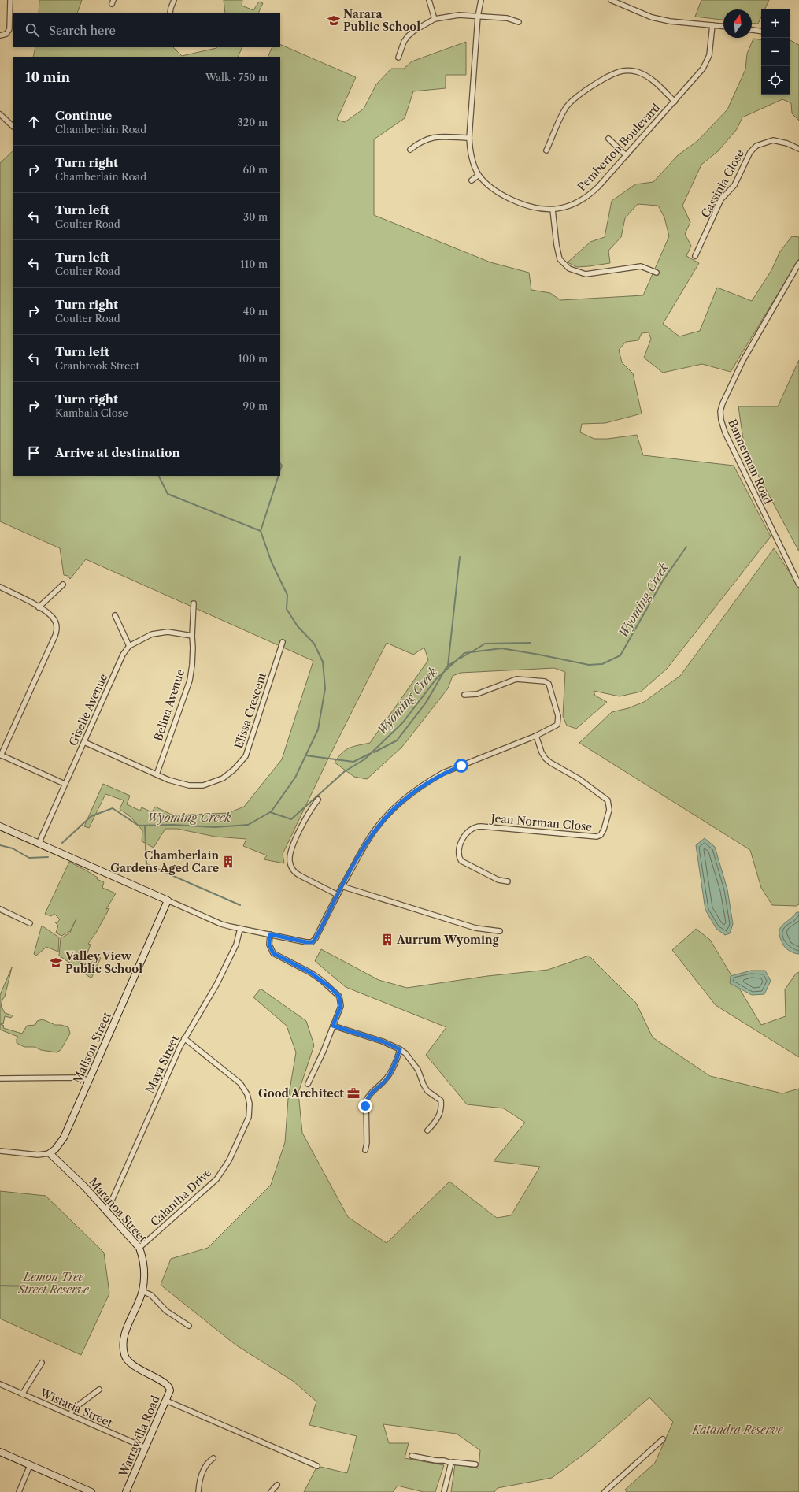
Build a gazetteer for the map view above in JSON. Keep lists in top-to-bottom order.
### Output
{
  "streets": {
    "street": [
      "Pemberton Boulevard",
      "Cassinia Close",
      "Bannerman Road",
      "Belina Avenue",
      "Giselle Avenue",
      "Elissa Crescent",
      "Jean Norman Close",
      "Malison Street",
      "Maya Street",
      "Calantha Drive",
      "Maranoa Street",
      "Wistaria Street",
      "Warrawilla Road"
    ]
  },
  "crossings": [
    ["Belina Avenue", "Elissa Crescent"],
    ["Giselle Avenue", "Elissa Crescent"],
    ["Malison Street", "Maranoa Street"],
    ["Maya Street", "Calantha Drive"],
    ["Maya Street", "Maranoa Street"],
    ["Calantha Drive", "Maranoa Street"],
    ["Maranoa Street", "Warrawilla Road"],
    ["Wistaria Street", "Warrawilla Road"]
  ],
  "water": ["Wyoming Creek"],
  "parks": ["Lemon Tree Street Reserve", "Katandra Reserve"],
  "places": {
    "school or university": ["Narara Public School", "Valley View Public School"],
    "building": ["Chamberlain Gardens Aged Care", "Aurrum Wyoming"],
    "office": ["Good Architect"]
  },
  "north": "top",
  "page": {
    "map_buttons": ["+", "−"],
    "search": "Search here",
    "heading": ["10 min", "Walk · 750 m"],
    "list": [
      ["Continue", "Chamberlain Road", "320 m"],
      ["Turn right", "Chamberlain Road", "60 m"],
      ["Turn left", "Coulter Road", "30 m"],
      ["Turn left", "Coulter Road", "110 m"],
      ["Turn right", "Coulter Road", "40 m"],
      ["Turn left", "Cranbrook Street", "100 m"],
      ["Turn right", "Kambala Close", "90 m"],
      "Arrive at destination"
    ]
  }
}
